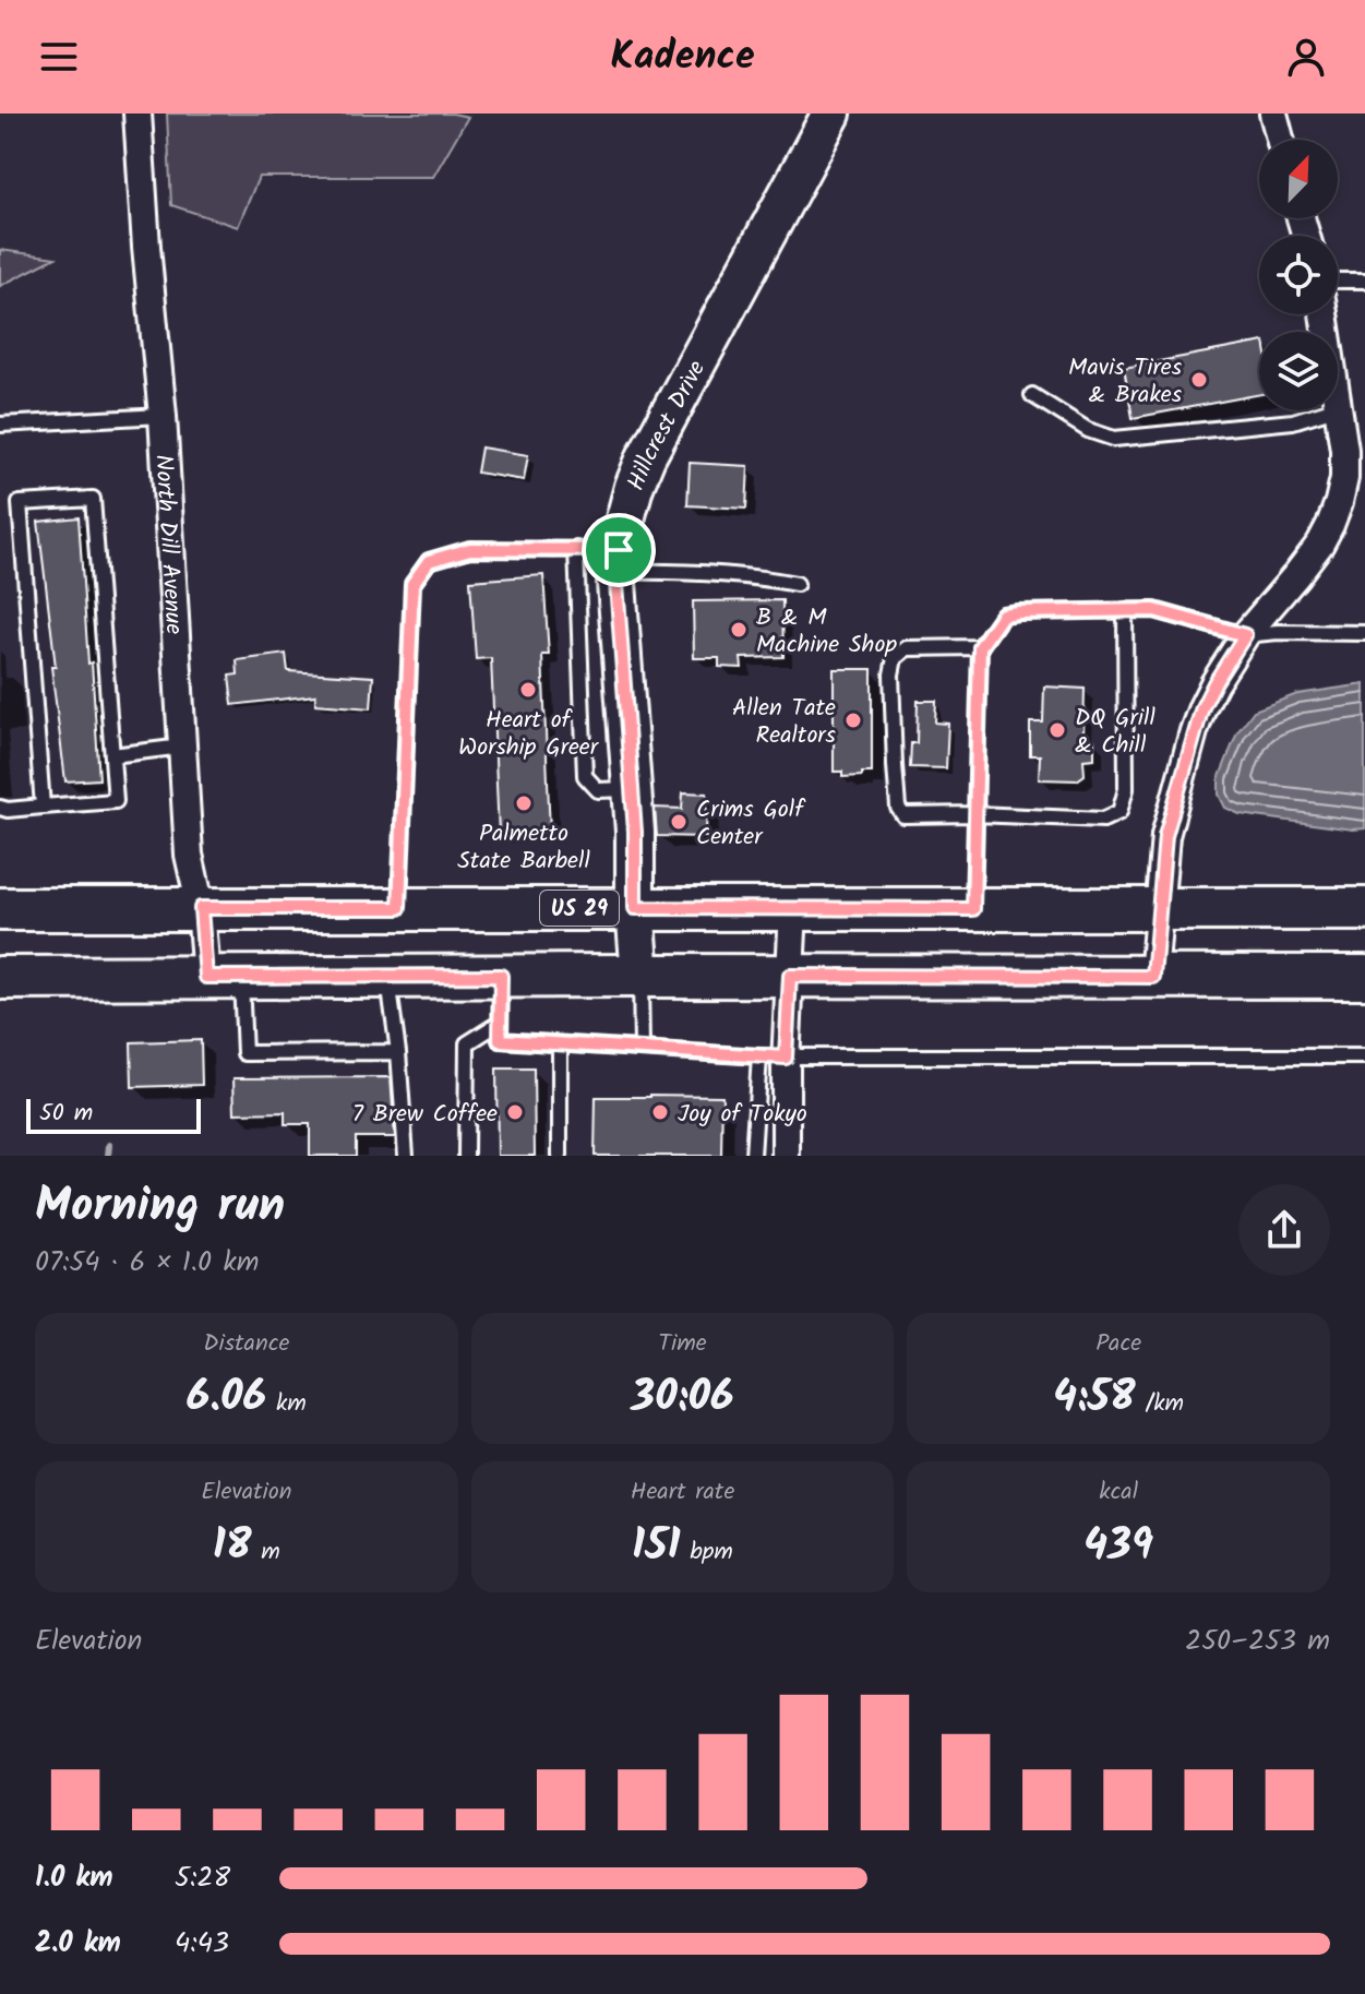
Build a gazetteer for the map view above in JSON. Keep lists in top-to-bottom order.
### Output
{
  "streets": {
    "main road": ["US 29"],
    "street": ["Hillcrest Drive", "North Dill Avenue"]
  },
  "crossings": [
    ["Hillcrest Drive", "US 29"],
    ["North Dill Avenue", "US 29"]
  ],
  "places": [
    "Mavis Tires & Brakes",
    "B & M Machine Shop",
    "Heart of Worship Greer",
    "Allen Tate Realtors",
    "DQ Grill & Chill",
    "Palmetto State Barbell",
    "Crims Golf Center",
    "7 Brew Coffee",
    "Joy of Tokyo"
  ],
  "scale_bar": "50 m",
  "north": "top right",
  "page": {
    "header": "Kadence",
    "scale": "50 m",
    "heading": ["Morning run", "07:54 · 6 × 1.0 km"],
    "stats": [
      ["Distance", "6.06 km"],
      ["Time", "30:06"],
      ["Pace", "4:58 /km"],
      ["Elevation", "18 m"],
      ["Heart rate", "151 bpm"],
      ["kcal", "439"]
    ],
    "chart": ["Elevation", "250–253 m"],
    "list": [
      {
        "name": "1.0 km",
        "note": "5:28"
      },
      {
        "name": "2.0 km",
        "note": "4:43"
      }
    ]
  }
}
